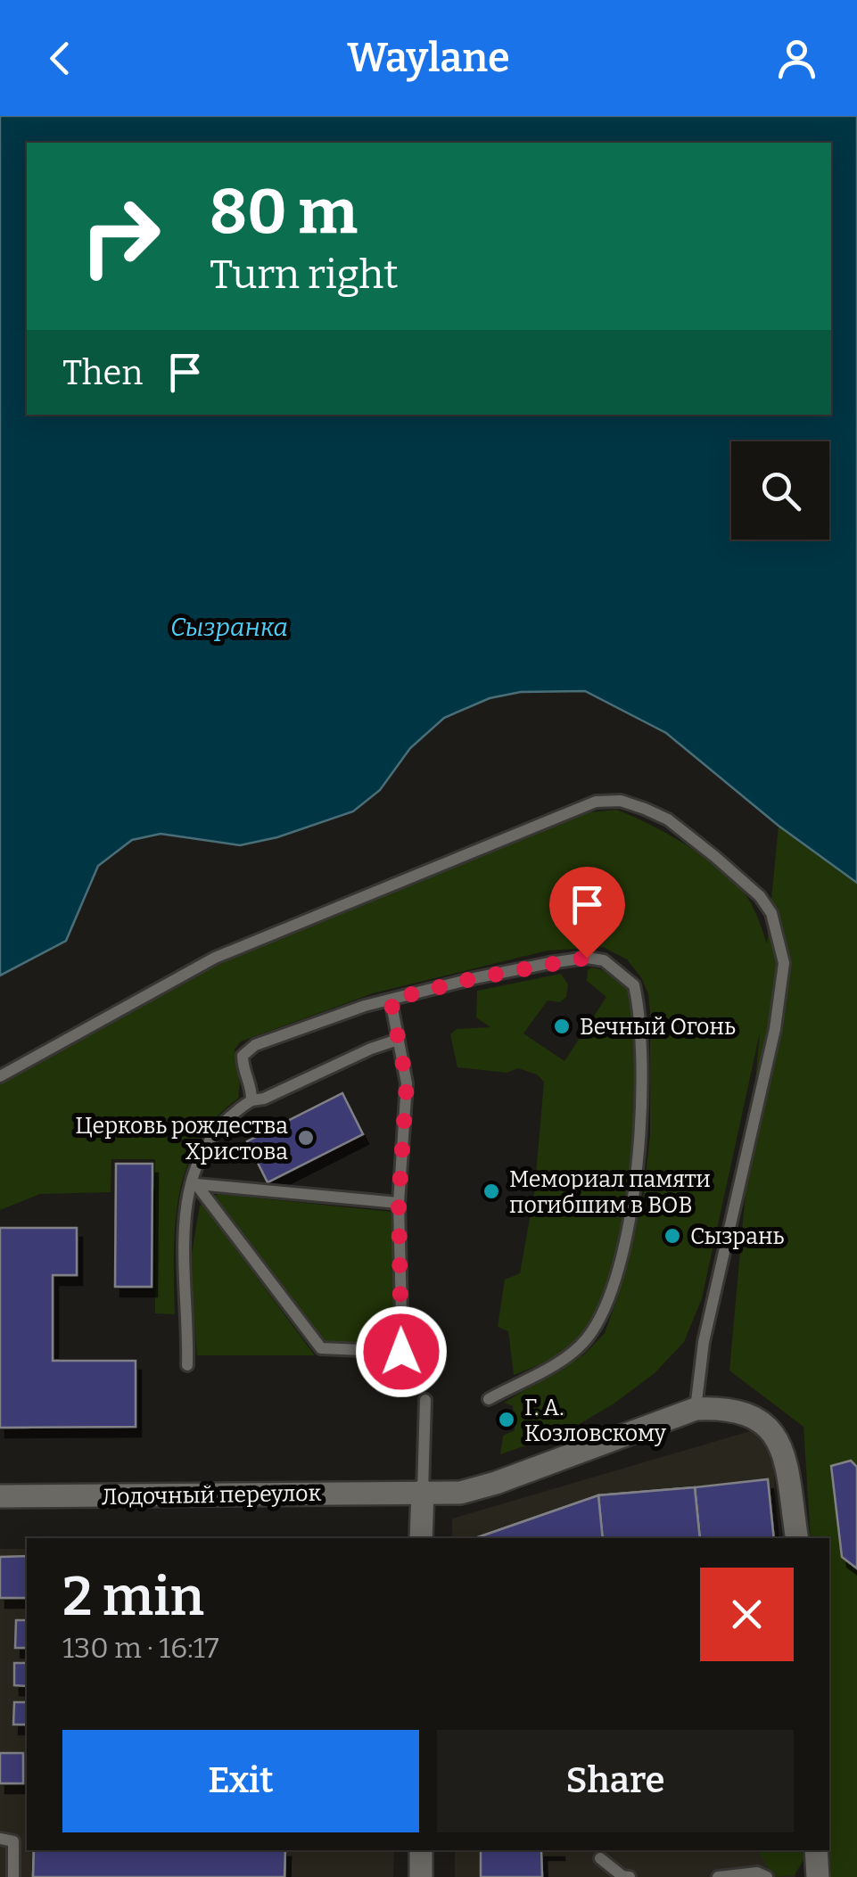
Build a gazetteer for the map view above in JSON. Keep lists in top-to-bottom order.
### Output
{
  "streets": {
    "street": ["Лодочный переулок"]
  },
  "water": ["Сызранка"],
  "places": [
    "Вечный Огонь",
    "Церковь рождества Христова",
    "Мемориал памяти погибшим в ВОВ",
    "Сызрань",
    "Г. А. Козловскому"
  ],
  "page": {
    "header": "Waylane",
    "turn": ["80 m", "Turn right"],
    "then": "Then",
    "heading": ["2 min", "130 m · 16:17"],
    "buttons": ["Exit", "Share"]
  }
}
